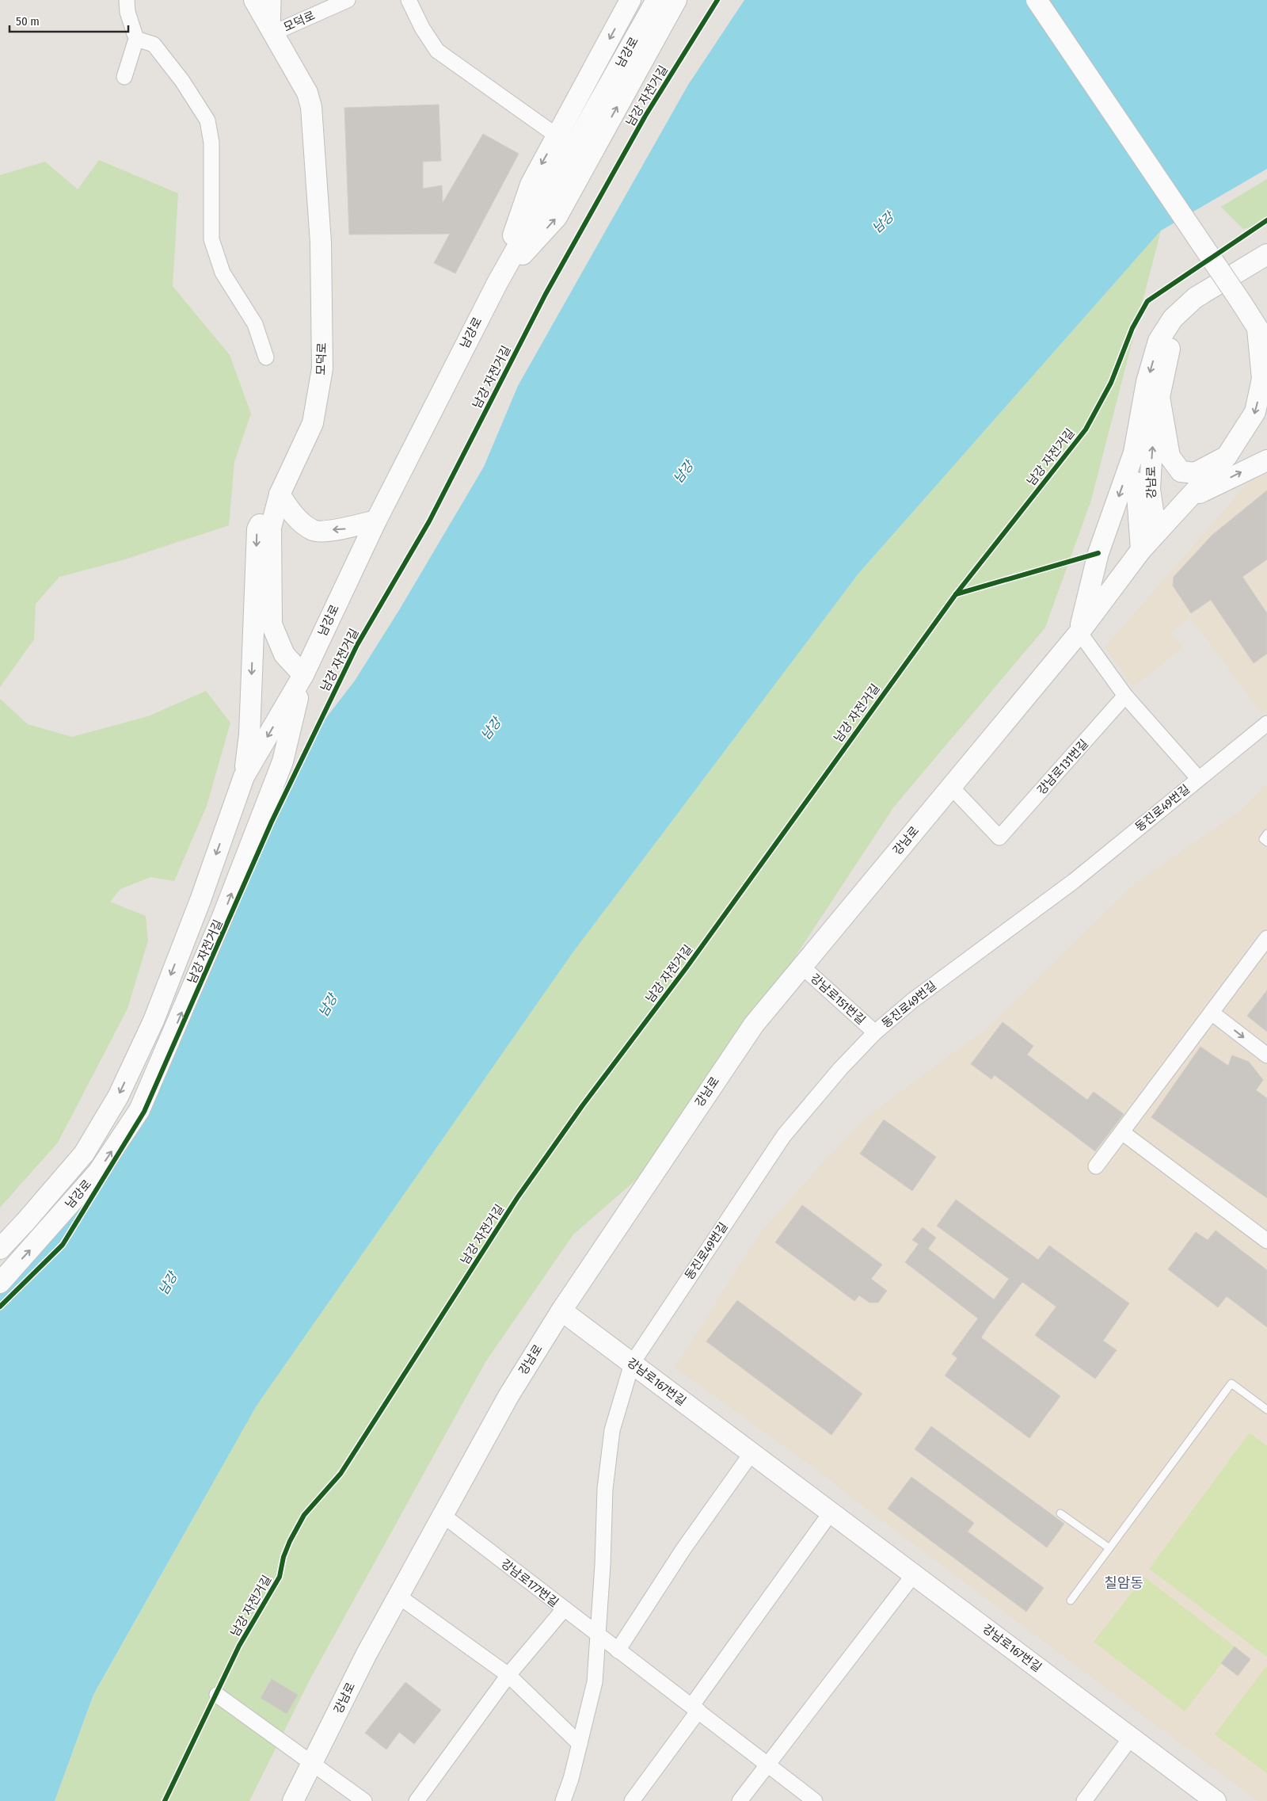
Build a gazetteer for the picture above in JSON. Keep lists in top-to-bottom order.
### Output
{
  "streets": {
    "street": [
      "모덕로",
      "남강로",
      "강남로",
      "강남로131번길",
      "동진로49번길",
      "강남로151번길",
      "강남로167번길",
      "강남로177번길"
    ],
    "cycle path": ["남강 자전거길"]
  },
  "crossings": [
    ["모덕로", "남강로"],
    ["강남로", "강남로131번길"],
    ["강남로", "강남로151번길"],
    ["강남로", "강남로167번길"],
    ["강남로", "강남로177번길"],
    ["동진로49번길", "강남로151번길"],
    ["동진로49번길", "강남로167번길"],
    ["동진로49번길", "강남로177번길"]
  ],
  "districts": ["칠암동"],
  "water": ["남강"],
  "scale_bar": "50 m"
}
